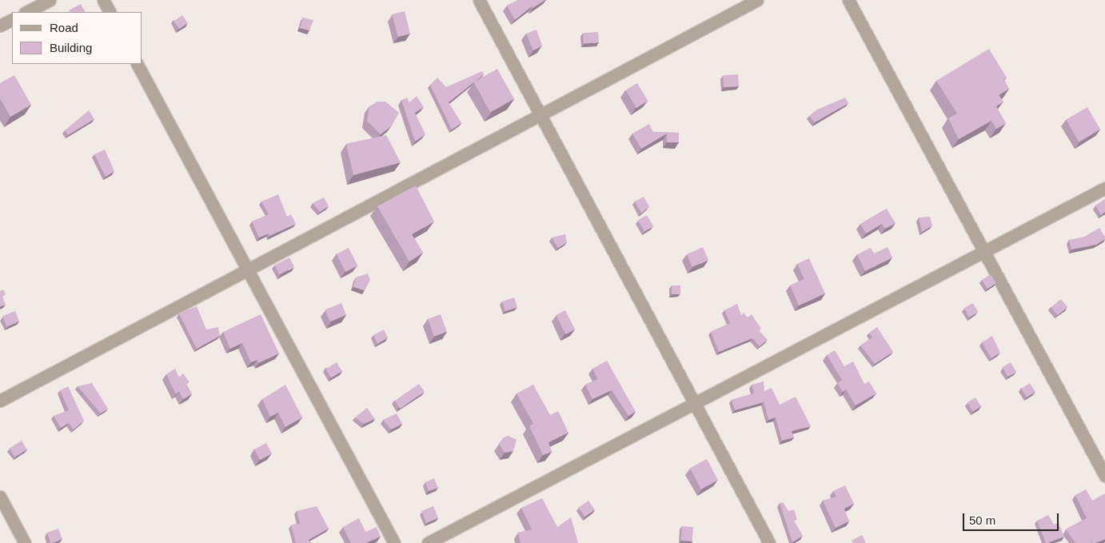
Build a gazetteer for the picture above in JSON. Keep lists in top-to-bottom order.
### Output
{
  "legend": ["Road", "Building"],
  "scale_bar": "50 m"
}
